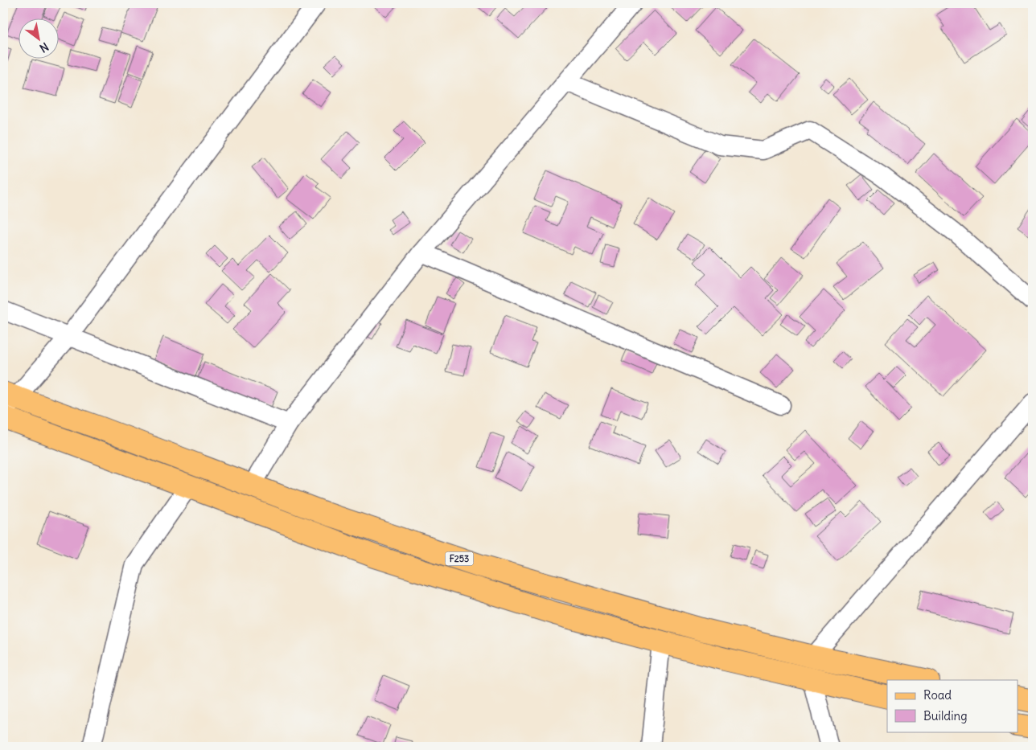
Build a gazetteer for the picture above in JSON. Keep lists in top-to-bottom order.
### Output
{
  "streets": {
    "main road": ["F253"]
  },
  "legend": ["Road", "Building"],
  "north": "bottom right"
}
